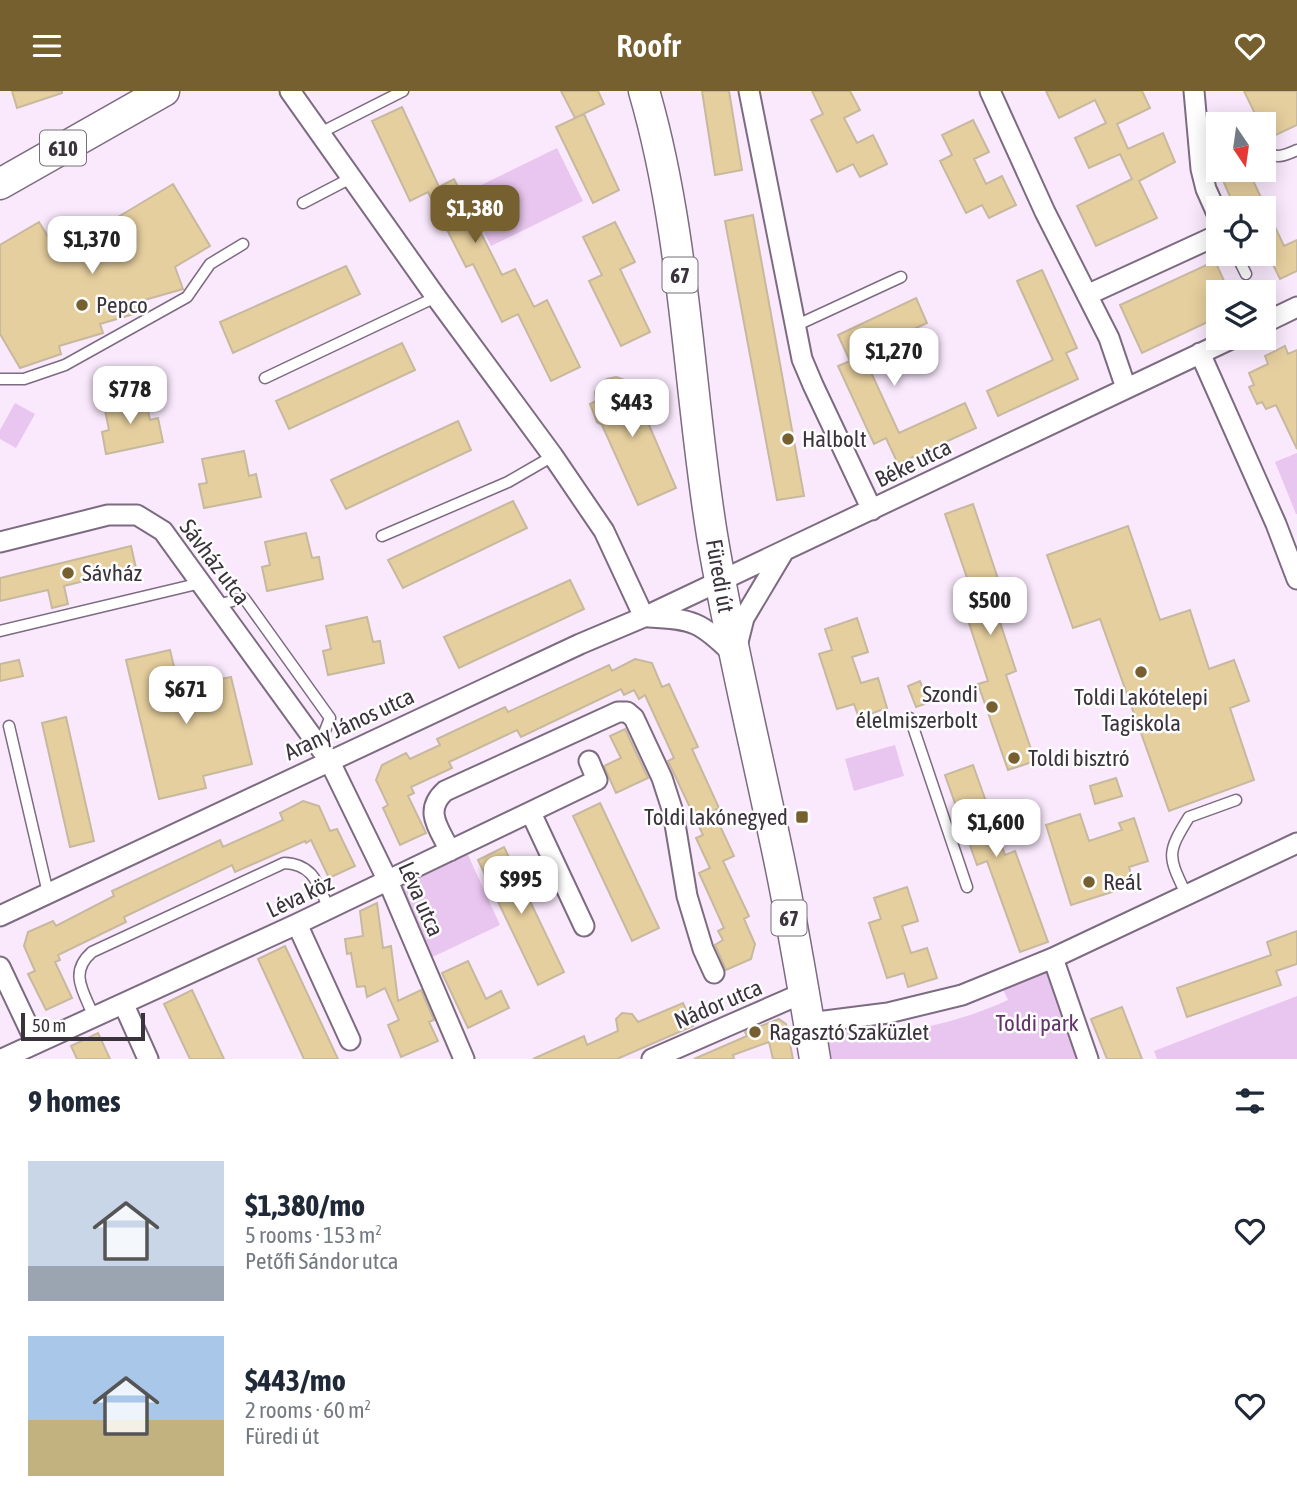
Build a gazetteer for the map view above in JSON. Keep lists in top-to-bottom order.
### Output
{
  "streets": {
    "main road": ["610", "67", "Füredi út"],
    "street": [
      "Béke utca",
      "Sávház utca",
      "Arany János utca",
      "Léva köz",
      "Léva utca",
      "Nádor utca"
    ]
  },
  "crossings": [
    ["Béke utca", "Füredi út"],
    ["Béke utca", "Arany János utca"],
    ["Sávház utca", "Arany János utca"],
    ["Sávház utca", "Léva utca"],
    ["Füredi út", "Arany János utca"],
    ["Füredi út", "Nádor utca"],
    ["Arany János utca", "Léva utca"],
    ["Léva köz", "Léva utca"]
  ],
  "parks": ["Toldi park"],
  "places": {
    "other": [
      "Pepco",
      "Halbolt",
      "Sávház",
      "Toldi Lakótelepi Tagiskola",
      "Szondi élelmiszerbolt",
      "Toldi bisztró",
      "Reál",
      "Ragasztó Szaküzlet"
    ],
    "transit": ["Toldi lakónegyed"]
  },
  "scale_bar": "50 m",
  "north": "bottom",
  "page": {
    "header": "Roofr",
    "price": [
      "$1,380",
      "$1,370",
      "$1,270",
      "$778",
      "$443",
      "$500",
      "$671",
      "$1,600",
      "$995"
    ],
    "scale": "50 m",
    "heading": "9 homes",
    "list": [
      {
        "name": "$1,380/mo",
        "note": "5 rooms · 153 m² · Petőfi Sándor utca"
      },
      {
        "name": "$443/mo",
        "note": "2 rooms · 60 m² · Füredi út"
      }
    ]
  }
}
